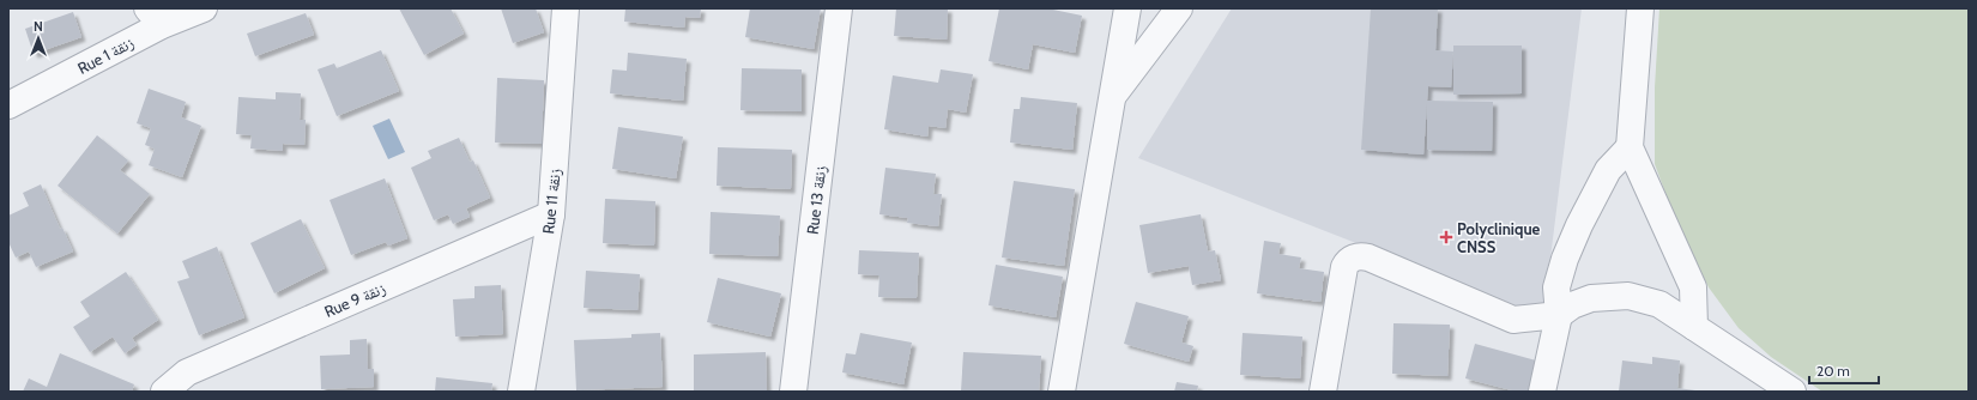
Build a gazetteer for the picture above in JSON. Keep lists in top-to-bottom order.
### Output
{
  "streets": {
    "street": [
      "Rue 1 زنقة",
      "Rue 13 زنقة",
      "Rue 11 زنقة",
      "Rue 9 زنقة"
    ]
  },
  "crossings": [
    ["Rue 11 زنقة", "Rue 9 زنقة"]
  ],
  "places": {
    "health": ["Polyclinique CNSS"]
  },
  "scale_bar": "20 m",
  "north": "top"
}
